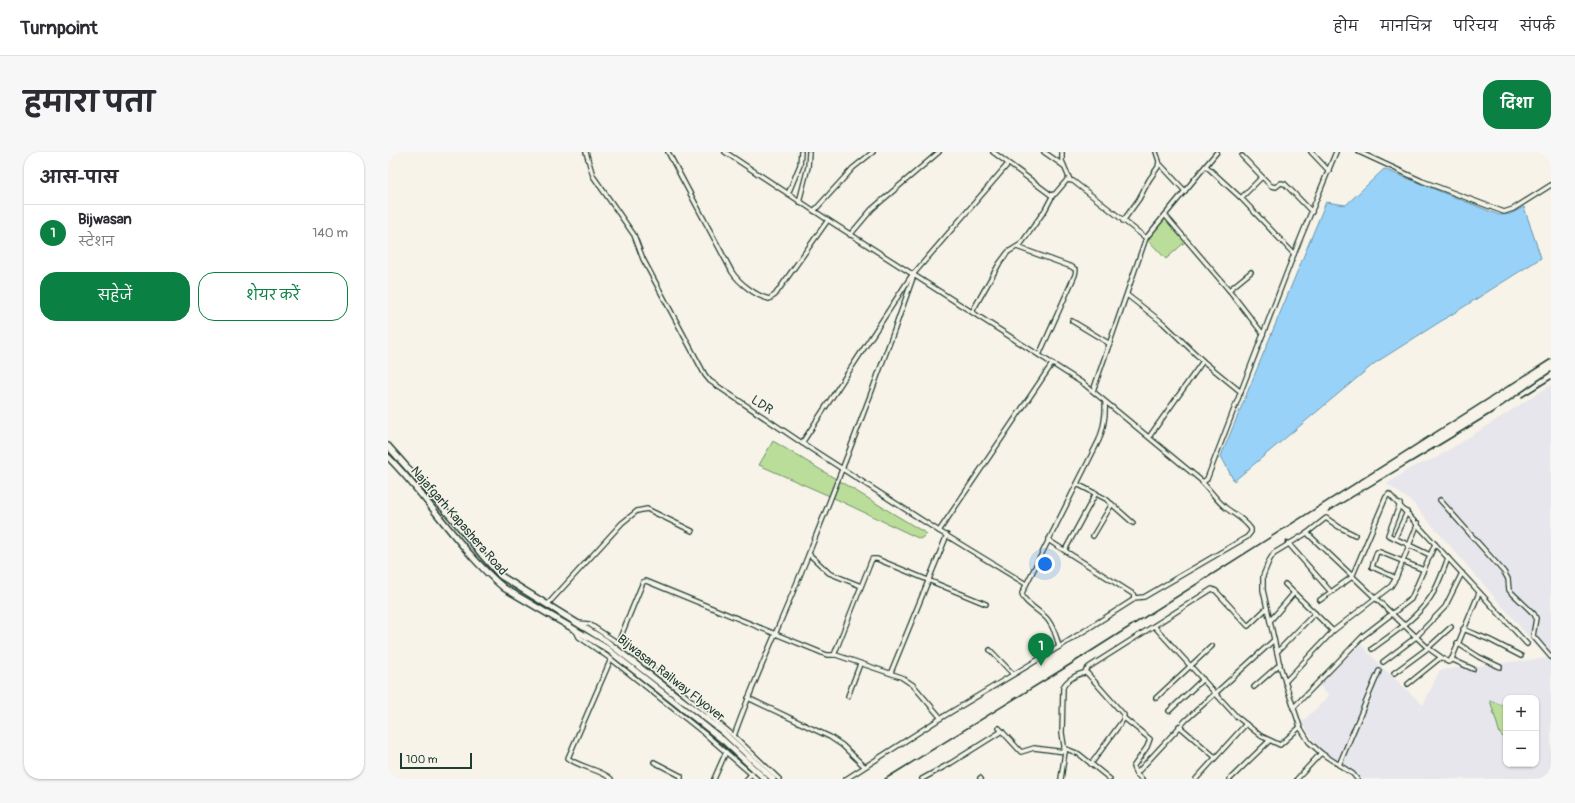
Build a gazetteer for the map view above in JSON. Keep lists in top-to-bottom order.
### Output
{
  "streets": {
    "main road": ["Najafgarh Kapashera Road", "Bijwasan Railway Flyover"],
    "street": ["LDR"]
  },
  "crossings": [
    ["Najafgarh Kapashera Road", "Bijwasan Railway Flyover"]
  ],
  "scale_bar": "100 m",
  "page": {
    "header": "Turnpoint",
    "nav": [
      "होम",
      "मानचित्र",
      "परिचय",
      "संपर्क"
    ],
    "title": "हमारा पता",
    "buttons": [
      "दिशा",
      ["सहेजें", "शेयर करें"]
    ],
    "heading": "आस-पास",
    "list": [
      {
        "mark": "1",
        "name": "Bijwasan",
        "note": "स्टेशन",
        "value": "140 m"
      }
    ],
    "pins": "1",
    "map_buttons": ["+", "−"],
    "scale": "100 m"
  }
}
